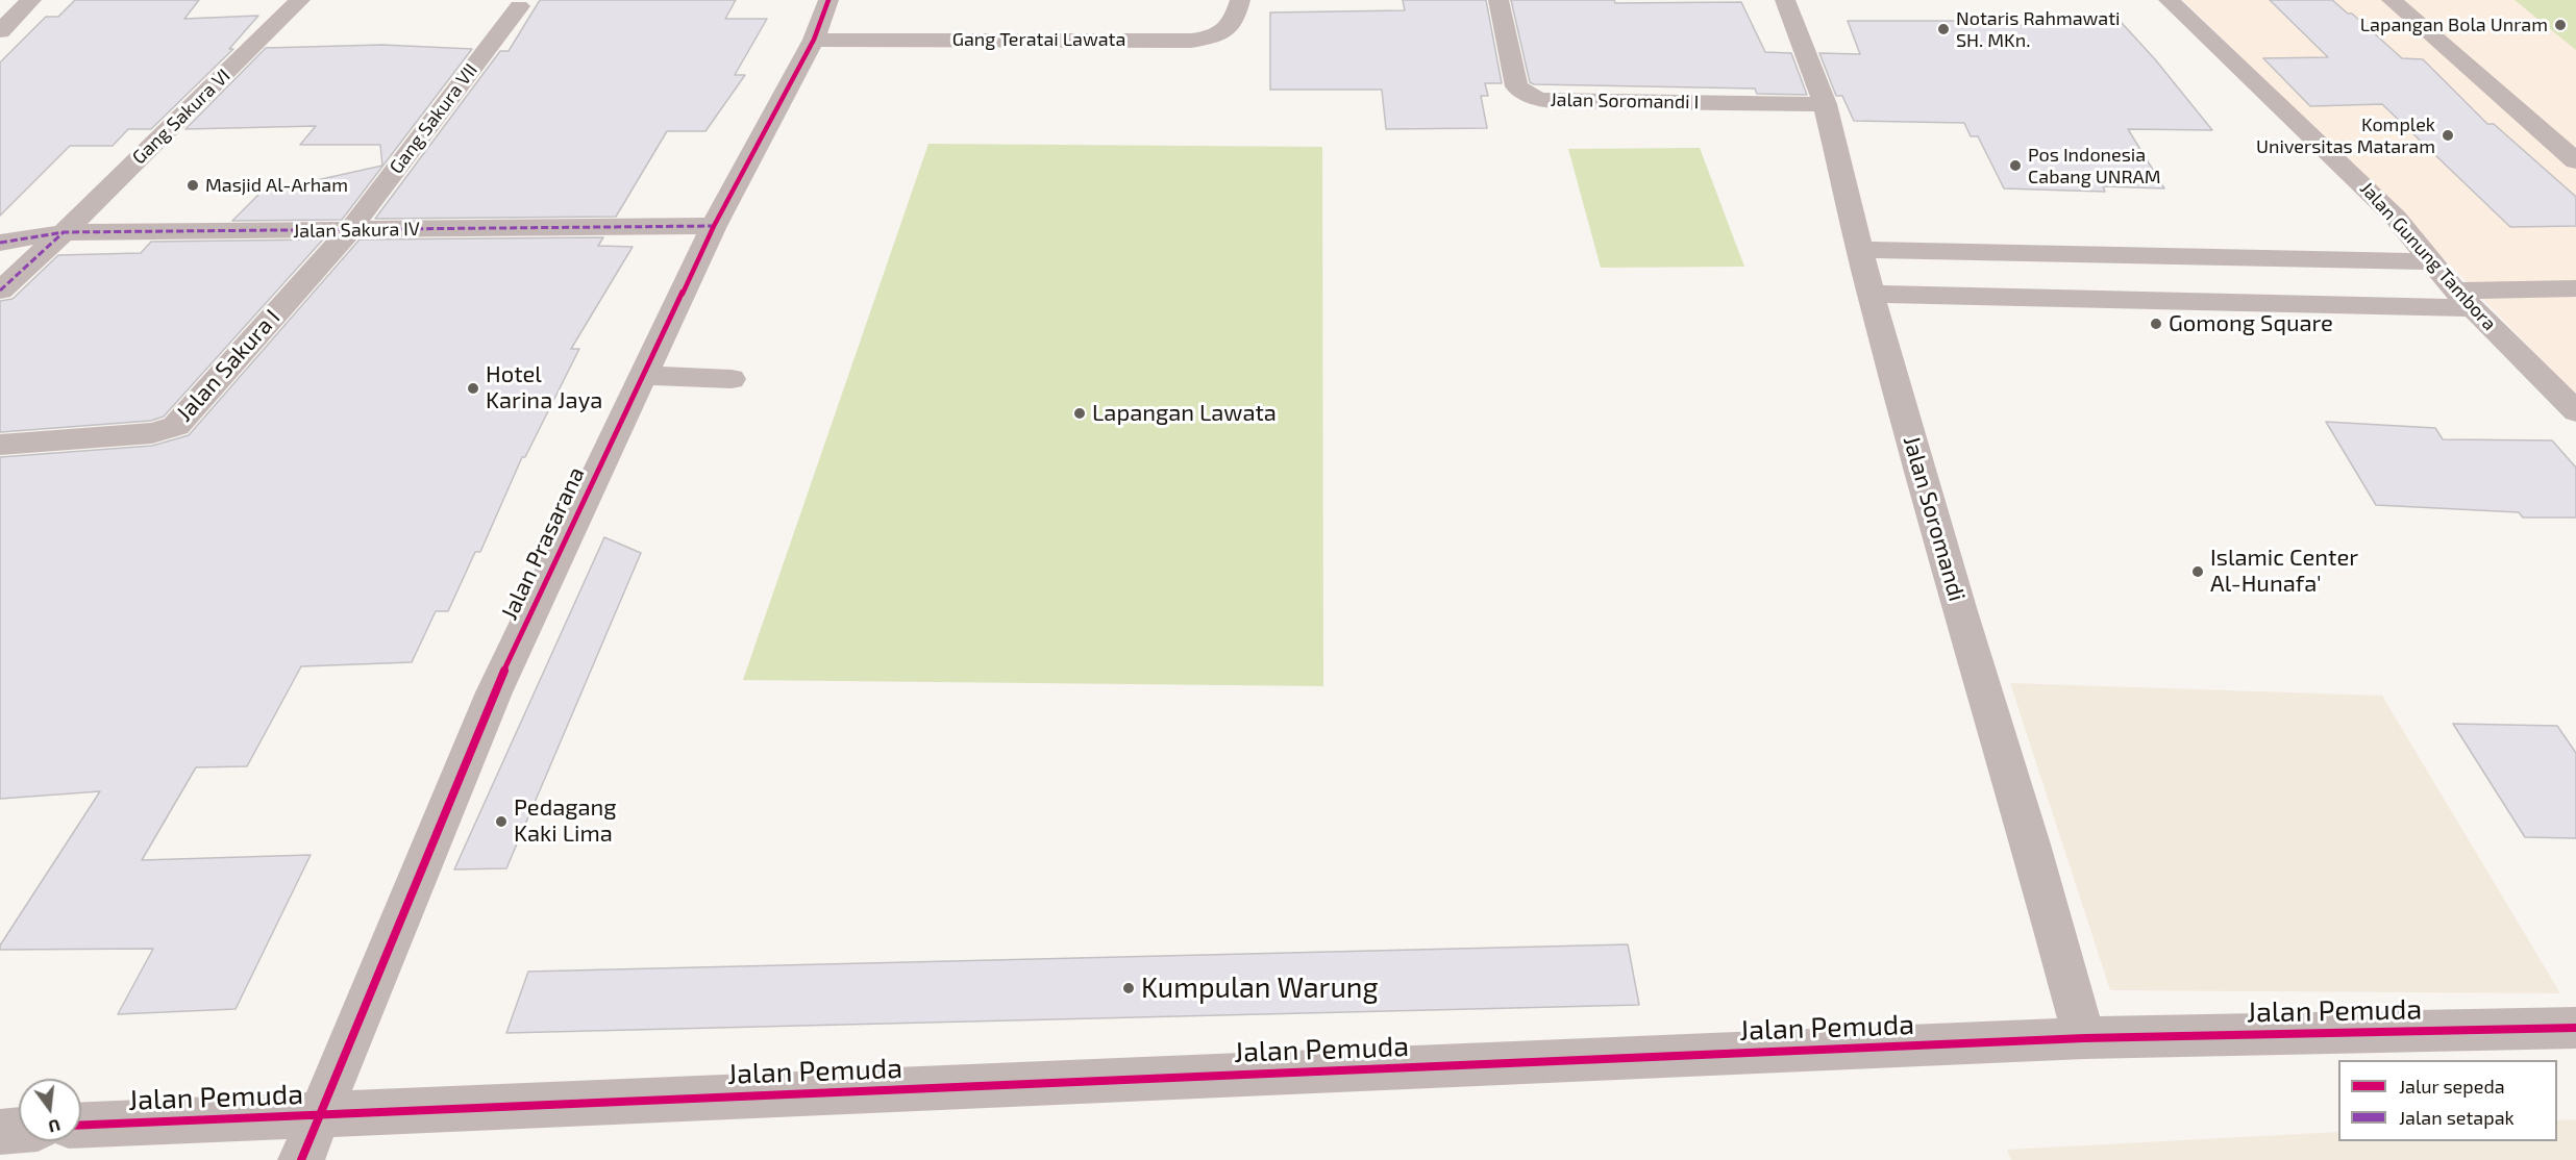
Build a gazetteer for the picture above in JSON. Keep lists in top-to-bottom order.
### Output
{
  "streets": {
    "street": [
      "Gang Teratai Lawata",
      "Jalan Soromandi I",
      "Gang Sakura VI",
      "Gang Sakura VII",
      "Jalan Sakura IV",
      "Jalan Gunung Tambora",
      "Jalan Sakura I",
      "Jalan Soromandi",
      "Jalan Prasarana",
      "Jalan Pemuda"
    ]
  },
  "crossings": [
    ["Gang Teratai Lawata", "Jalan Prasarana"],
    ["Jalan Soromandi I", "Jalan Soromandi"],
    ["Gang Sakura VI", "Jalan Sakura IV"],
    ["Gang Sakura VII", "Jalan Sakura IV"],
    ["Gang Sakura VII", "Jalan Sakura I"],
    ["Jalan Sakura IV", "Jalan Sakura I"],
    ["Jalan Sakura IV", "Jalan Prasarana"],
    ["Jalan Soromandi", "Jalan Pemuda"],
    ["Jalan Prasarana", "Jalan Pemuda"]
  ],
  "places": [
    "Lapangan Bola Unram",
    "Notaris Rahmawati SH. MKn.",
    "Komplek Universitas Mataram",
    "Pos Indonesia Cabang UNRAM",
    "Masjid Al-Arham",
    "Gomong Square",
    "Hotel Karina Jaya",
    "Lapangan Lawata",
    "Islamic Center Al-Hunafa'",
    "Pedagang Kaki Lima",
    "Kumpulan Warung"
  ],
  "legend": ["Jalur sepeda", "Jalan setapak"],
  "north": "bottom"
}
